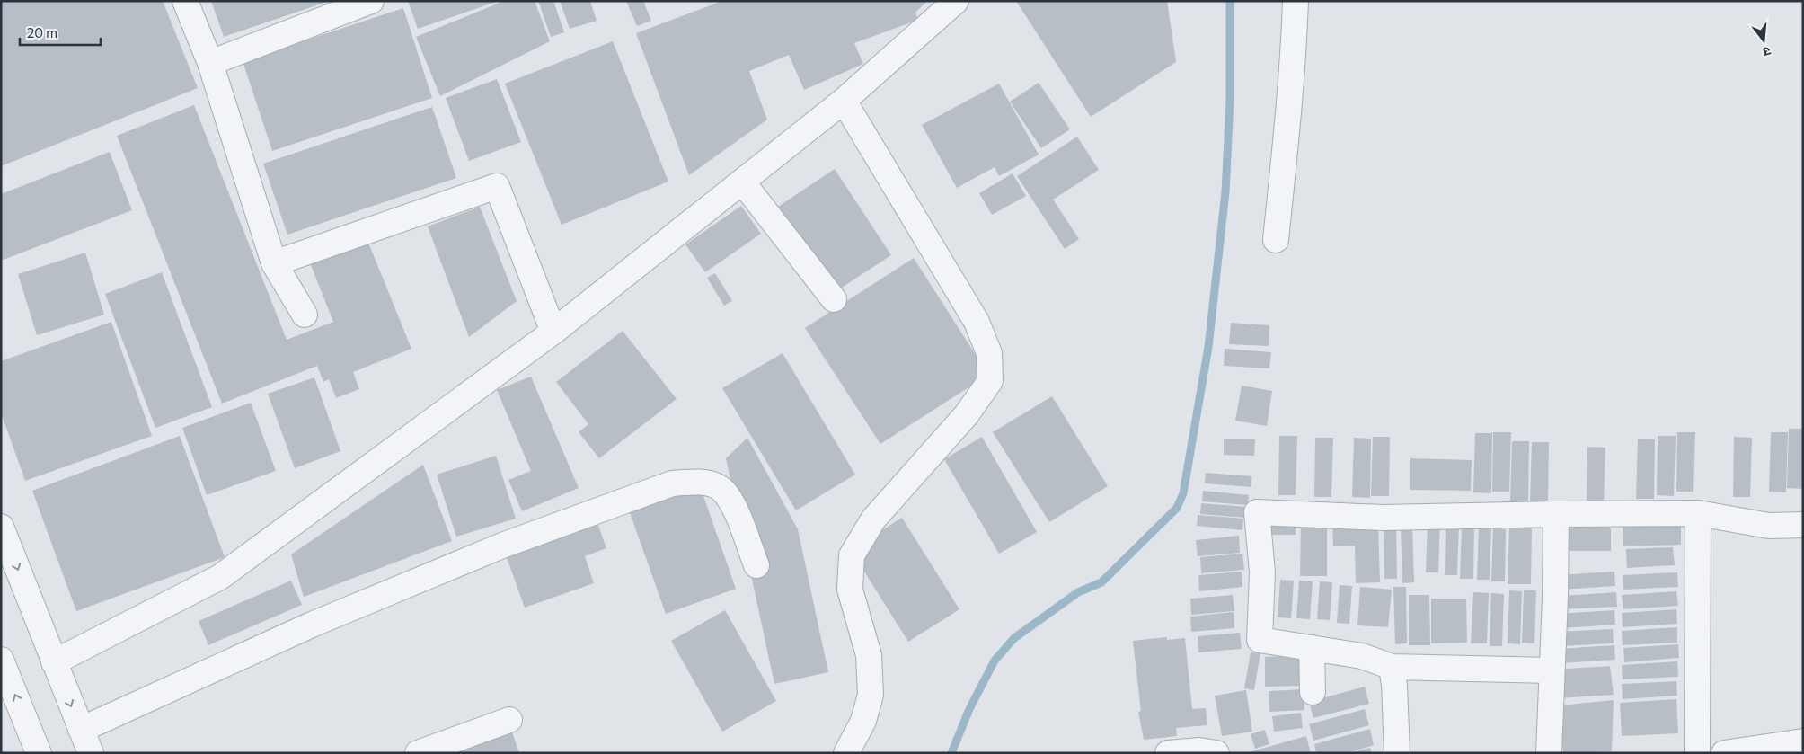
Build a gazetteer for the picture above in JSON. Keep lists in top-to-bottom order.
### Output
{
  "scale_bar": "20 m",
  "north": "bottom"
}
